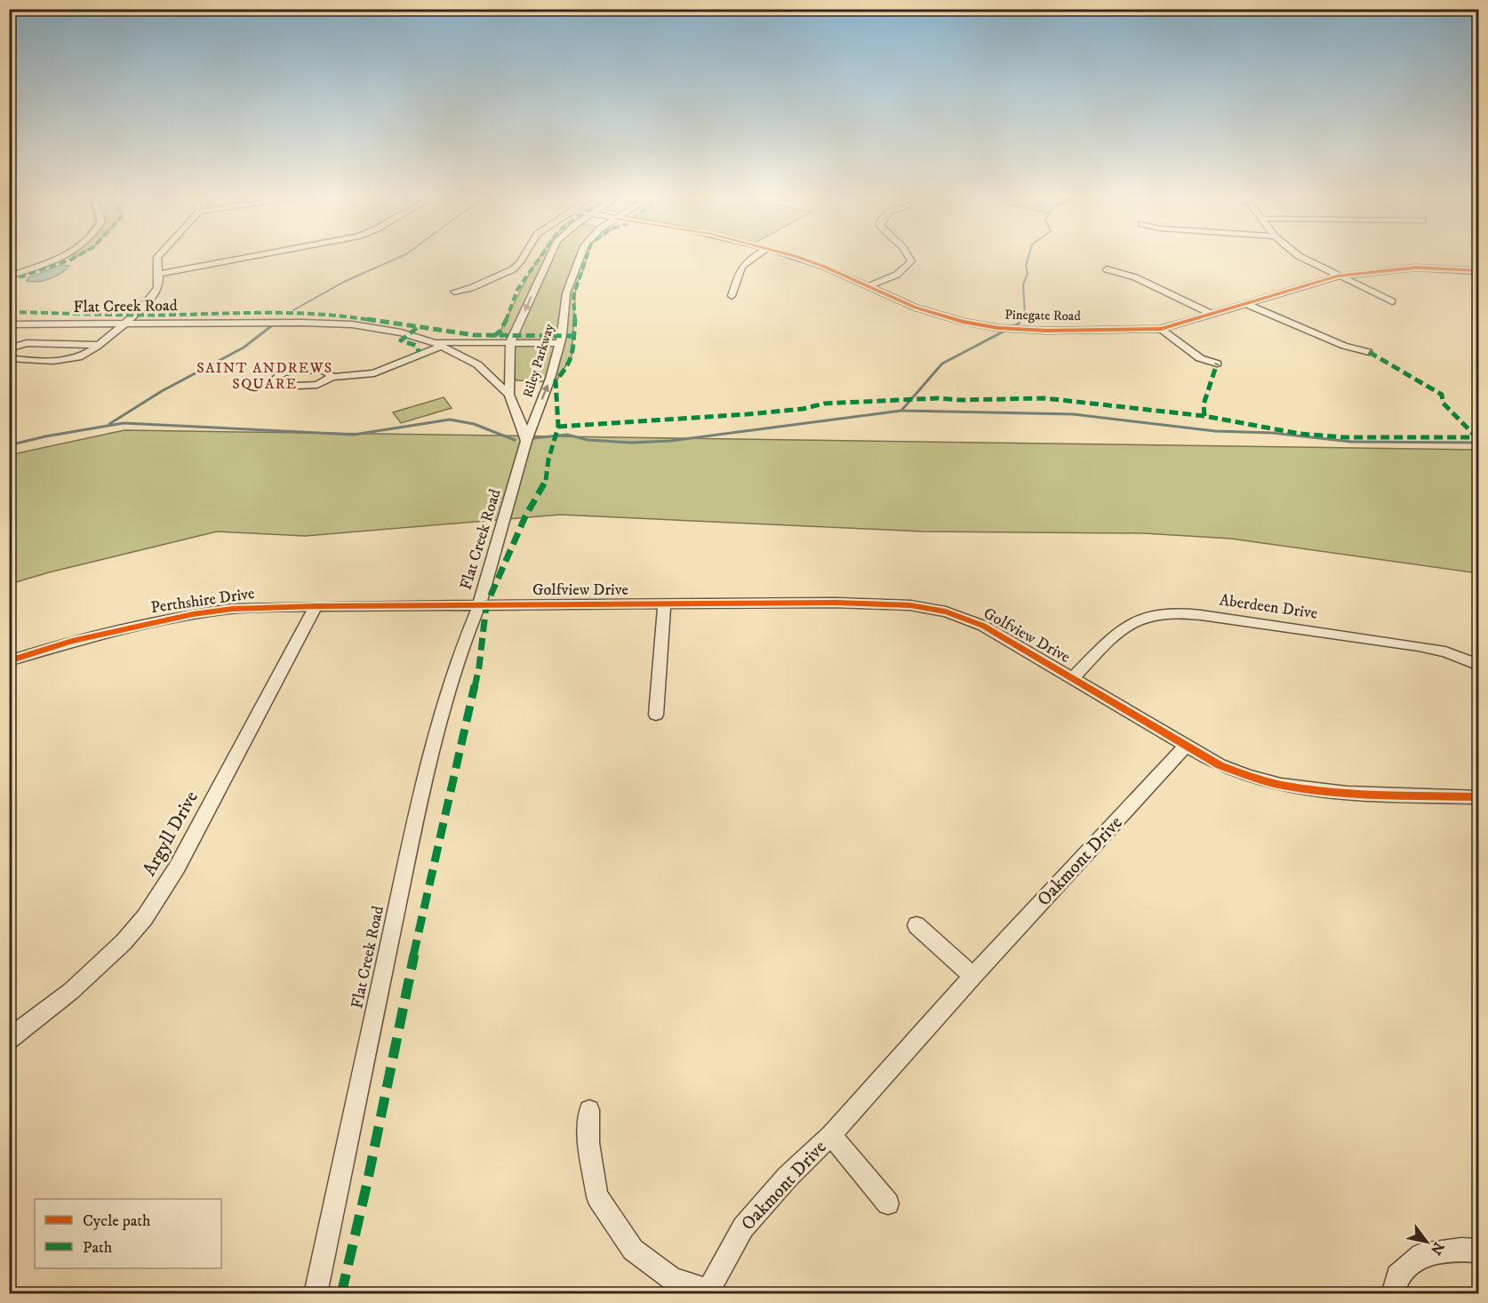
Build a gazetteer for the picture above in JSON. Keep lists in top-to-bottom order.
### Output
{
  "streets": {
    "street": [
      "Flat Creek Road",
      "Pinegate Road",
      "Riley Parkway",
      "Golfview Drive",
      "Perthshire Drive",
      "Aberdeen Drive",
      "Argyll Drive",
      "Oakmont Drive"
    ]
  },
  "crossings": [
    ["Flat Creek Road", "Riley Parkway"],
    ["Flat Creek Road", "Golfview Drive"],
    ["Golfview Drive", "Perthshire Drive"],
    ["Golfview Drive", "Aberdeen Drive"],
    ["Golfview Drive", "Oakmont Drive"],
    ["Perthshire Drive", "Argyll Drive"]
  ],
  "districts": ["SAINT ANDREWS SQUARE"],
  "legend": ["Cycle path", "Path"],
  "north": "bottom right"
}
